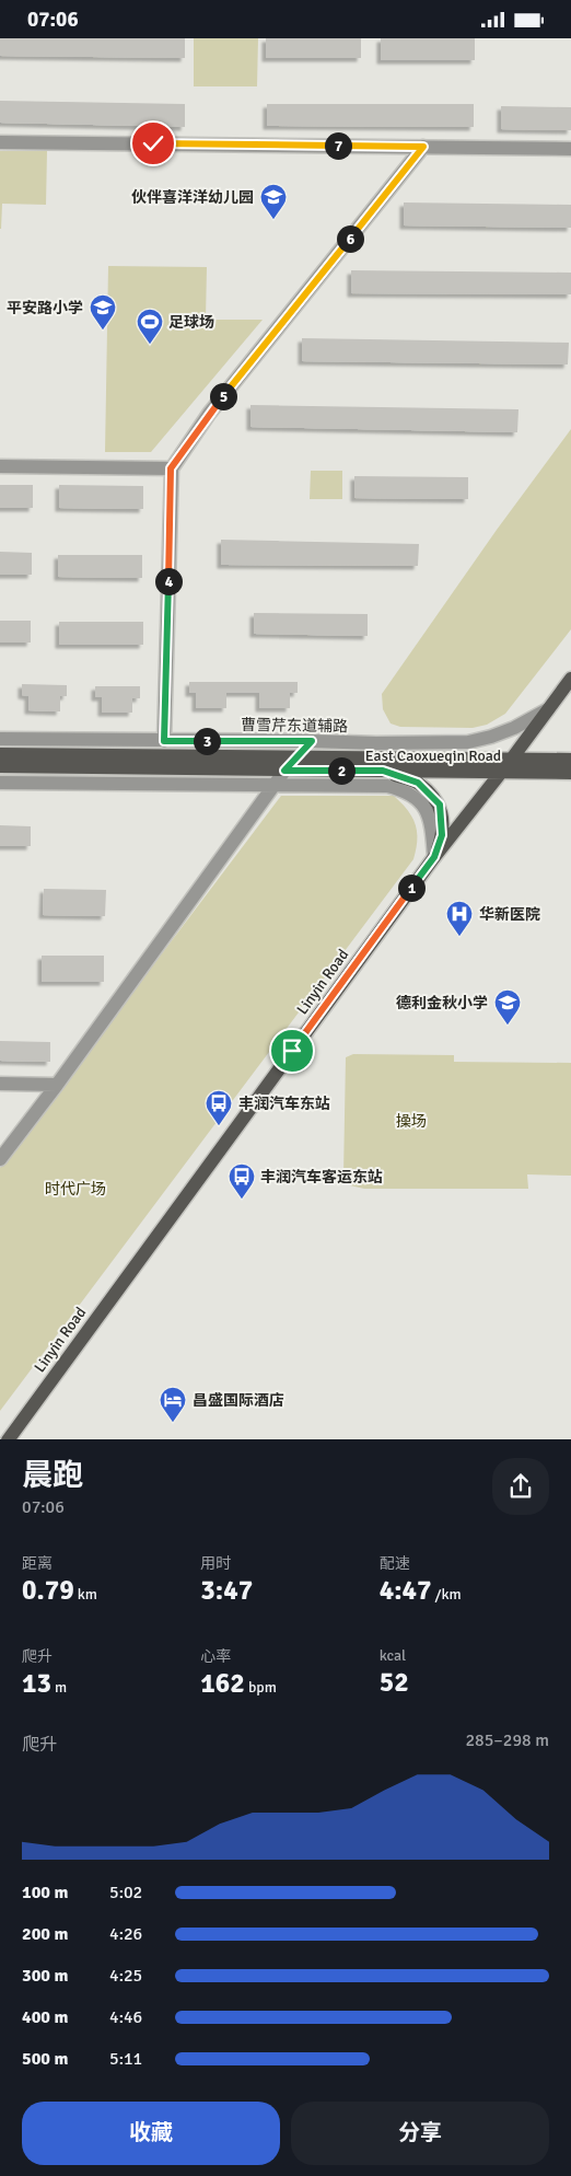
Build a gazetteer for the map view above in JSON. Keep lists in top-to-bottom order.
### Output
{
  "streets": {
    "main road": ["East Caoxueqin Road", "Linyin Road"],
    "street": ["曹雪芹东道辅路"]
  },
  "crossings": [
    ["曹雪芹东道辅路", "Linyin Road"],
    ["East Caoxueqin Road", "Linyin Road"]
  ],
  "parks": ["操场", "时代广场"],
  "places": {
    "school or university": ["伙伴喜洋洋幼儿园", "平安路小学", "德利金秋小学"],
    "sports": ["足球场"],
    "hospital": ["华新医院"],
    "bus stop": ["丰润汽车东站", "丰润汽车客运东站"],
    "hotel": ["昌盛国际酒店"]
  },
  "page": {
    "status": "07:06",
    "pins": [
      "7",
      "6",
      "5",
      "4",
      "3",
      "2",
      "1"
    ],
    "heading": ["晨跑", "07:06"],
    "stats": [
      ["距离", "0.79 km"],
      ["用时", "3:47"],
      ["配速", "4:47 /km"],
      ["爬升", "13 m"],
      ["心率", "162 bpm"],
      ["kcal", "52"]
    ],
    "chart": ["爬升", "285–298 m"],
    "list": [
      {
        "name": "100 m",
        "note": "5:02"
      },
      {
        "name": "200 m",
        "note": "4:26"
      },
      {
        "name": "300 m",
        "note": "4:25"
      },
      {
        "name": "400 m",
        "note": "4:46"
      },
      {
        "name": "500 m",
        "note": "5:11"
      }
    ],
    "buttons": ["收藏", "分享"]
  }
}
